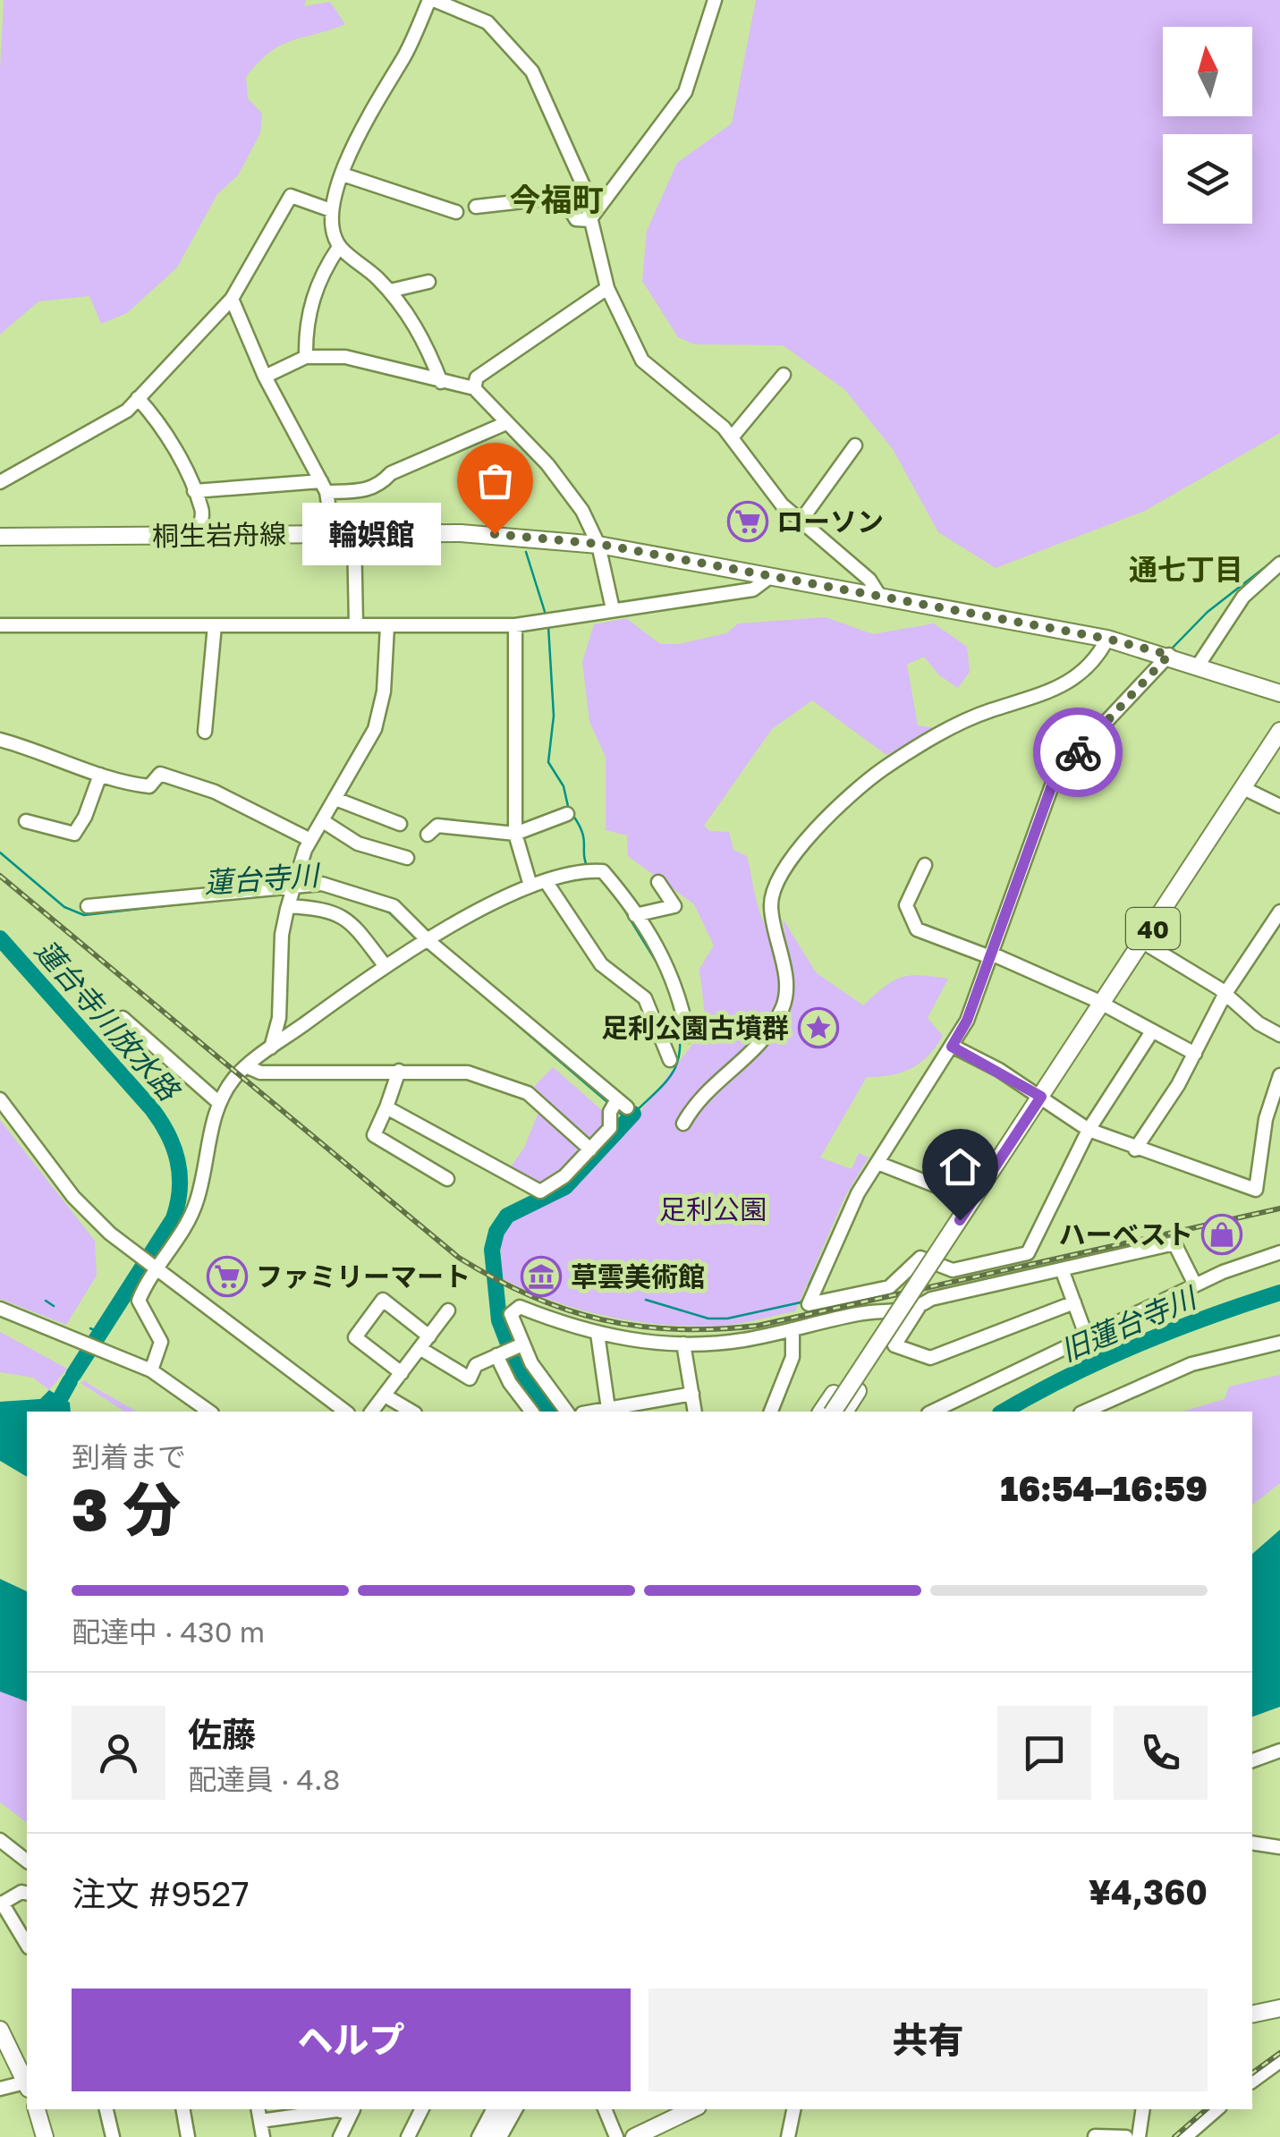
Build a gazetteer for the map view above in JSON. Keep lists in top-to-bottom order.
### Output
{
  "streets": {
    "main road": ["桐生岩舟線", "40"]
  },
  "districts": ["今福町", "通七丁目"],
  "water": ["蓮台寺川", "蓮台寺川放水路", "旧蓮台寺川"],
  "parks": ["足利公園"],
  "places": {
    "supermarket": ["ローソン", "ファミリーマート"],
    "other": ["輪娯館"],
    "place": ["足利公園古墳群"],
    "shop": ["ハーベスト"],
    "museum": ["草雲美術館"]
  },
  "north": "top",
  "page": {
    "bubble": "輪娯館",
    "heading": ["3 分", "到着まで", "16:54–16:59"],
    "panel": [
      "佐藤",
      "配達員 · 4.8",
      "注文 #9527",
      "¥4,360"
    ],
    "bar": "配達中 · 430 m",
    "buttons": ["ヘルプ", "共有"]
  }
}
